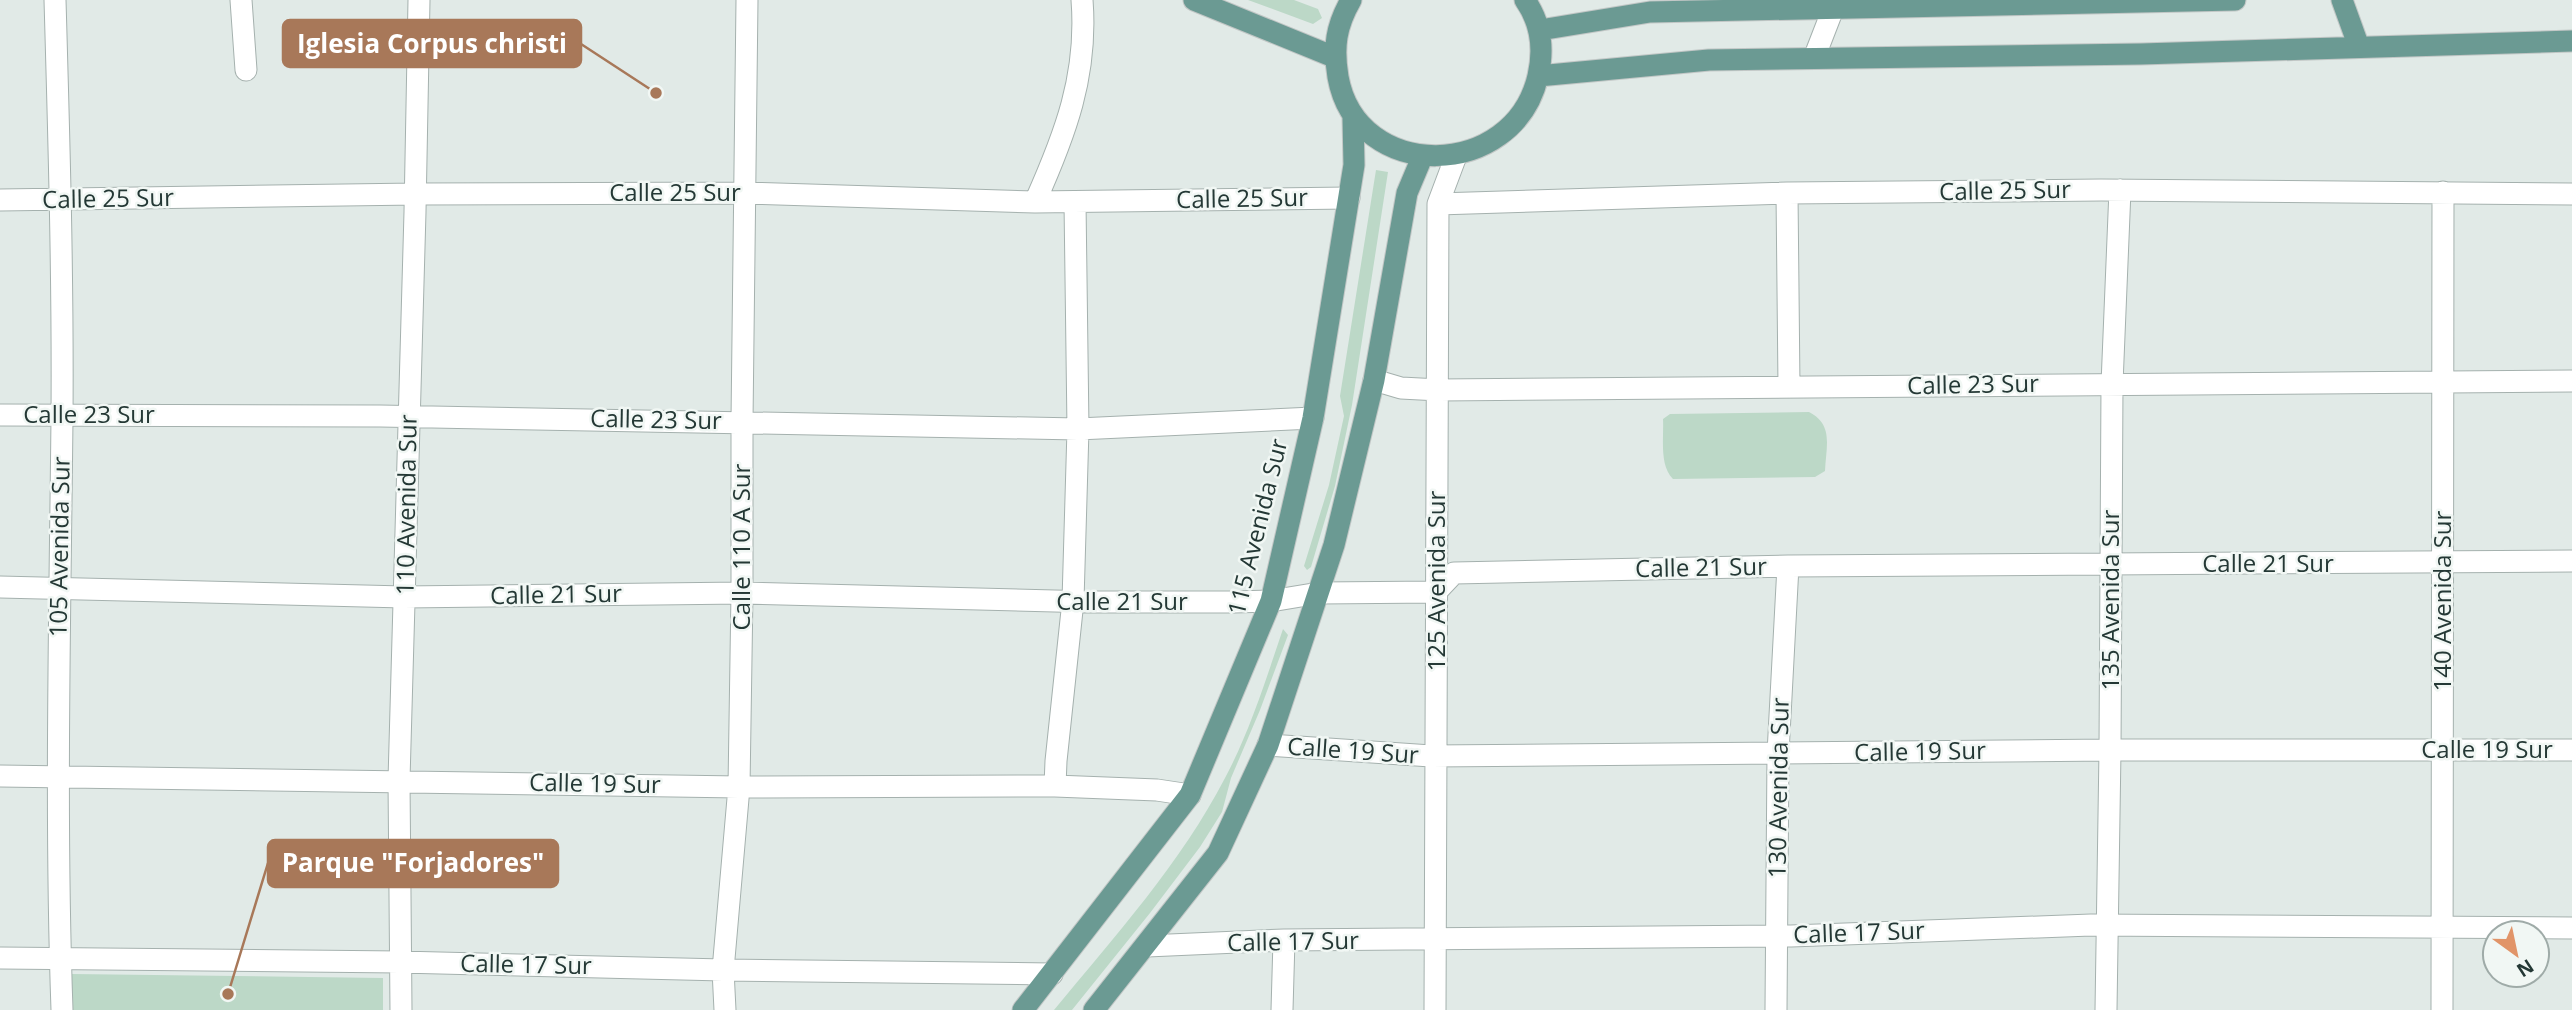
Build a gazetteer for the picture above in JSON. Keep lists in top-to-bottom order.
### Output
{
  "streets": {
    "main road": ["115 Avenida Sur"],
    "street": [
      "Calle 25 Sur",
      "Calle 23 Sur",
      "110 Avenida Sur",
      "105 Avenida Sur",
      "Calle 110 A Sur",
      "Calle 21 Sur",
      "125 Avenida Sur",
      "135 Avenida Sur",
      "140 Avenida Sur",
      "Calle 19 Sur",
      "130 Avenida Sur",
      "Calle 17 Sur"
    ]
  },
  "crossings": [
    ["Calle 25 Sur", "110 Avenida Sur"],
    ["Calle 25 Sur", "115 Avenida Sur"],
    ["Calle 25 Sur", "105 Avenida Sur"],
    ["Calle 25 Sur", "Calle 110 A Sur"],
    ["Calle 25 Sur", "125 Avenida Sur"],
    ["Calle 25 Sur", "135 Avenida Sur"],
    ["Calle 25 Sur", "140 Avenida Sur"],
    ["Calle 23 Sur", "110 Avenida Sur"],
    ["Calle 23 Sur", "115 Avenida Sur"],
    ["Calle 23 Sur", "105 Avenida Sur"],
    ["Calle 23 Sur", "Calle 110 A Sur"],
    ["Calle 23 Sur", "125 Avenida Sur"],
    ["Calle 23 Sur", "135 Avenida Sur"],
    ["Calle 23 Sur", "140 Avenida Sur"],
    ["110 Avenida Sur", "Calle 21 Sur"],
    ["110 Avenida Sur", "Calle 19 Sur"],
    ["110 Avenida Sur", "Calle 17 Sur"],
    ["115 Avenida Sur", "Calle 21 Sur"],
    ["115 Avenida Sur", "Calle 19 Sur"],
    ["115 Avenida Sur", "Calle 17 Sur"],
    ["105 Avenida Sur", "Calle 21 Sur"],
    ["105 Avenida Sur", "Calle 19 Sur"],
    ["105 Avenida Sur", "Calle 17 Sur"],
    ["Calle 110 A Sur", "Calle 21 Sur"],
    ["Calle 110 A Sur", "Calle 19 Sur"],
    ["Calle 110 A Sur", "Calle 17 Sur"],
    ["Calle 21 Sur", "125 Avenida Sur"],
    ["Calle 21 Sur", "135 Avenida Sur"],
    ["Calle 21 Sur", "140 Avenida Sur"],
    ["Calle 21 Sur", "130 Avenida Sur"],
    ["125 Avenida Sur", "Calle 19 Sur"],
    ["125 Avenida Sur", "Calle 17 Sur"],
    ["135 Avenida Sur", "Calle 19 Sur"],
    ["135 Avenida Sur", "Calle 17 Sur"],
    ["140 Avenida Sur", "Calle 19 Sur"],
    ["140 Avenida Sur", "Calle 17 Sur"],
    ["Calle 19 Sur", "130 Avenida Sur"],
    ["130 Avenida Sur", "Calle 17 Sur"]
  ],
  "places": ["Iglesia Corpus christi", "Parque \"Forjadores\""],
  "north": "bottom right"
}
